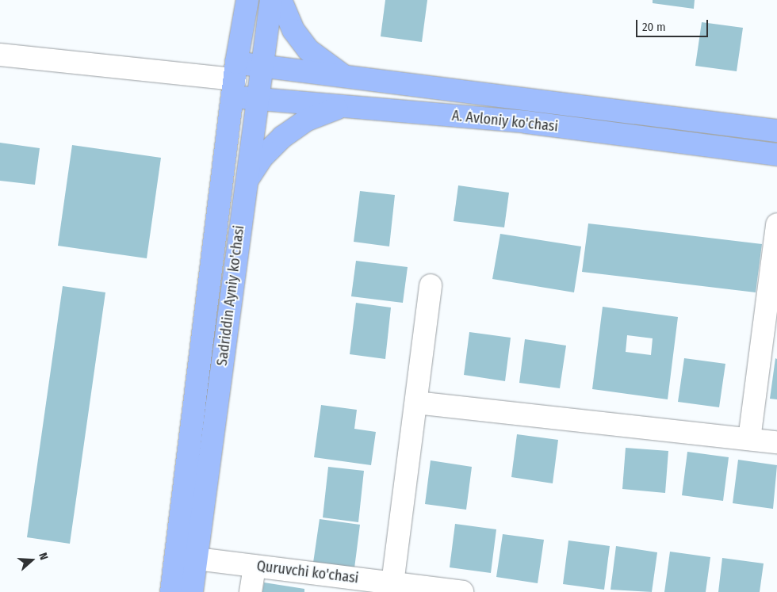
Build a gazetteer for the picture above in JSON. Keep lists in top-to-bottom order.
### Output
{
  "streets": {
    "main road": ["A. Avloniy ko'chasi", "Sadriddin Ayniy ko'chasi"],
    "street": ["Quruvchi ko'chasi"]
  },
  "crossings": [
    ["A. Avloniy ko'chasi", "Sadriddin Ayniy ko'chasi"],
    ["Sadriddin Ayniy ko'chasi", "Quruvchi ko'chasi"]
  ],
  "scale_bar": "20 m",
  "north": "right"
}
